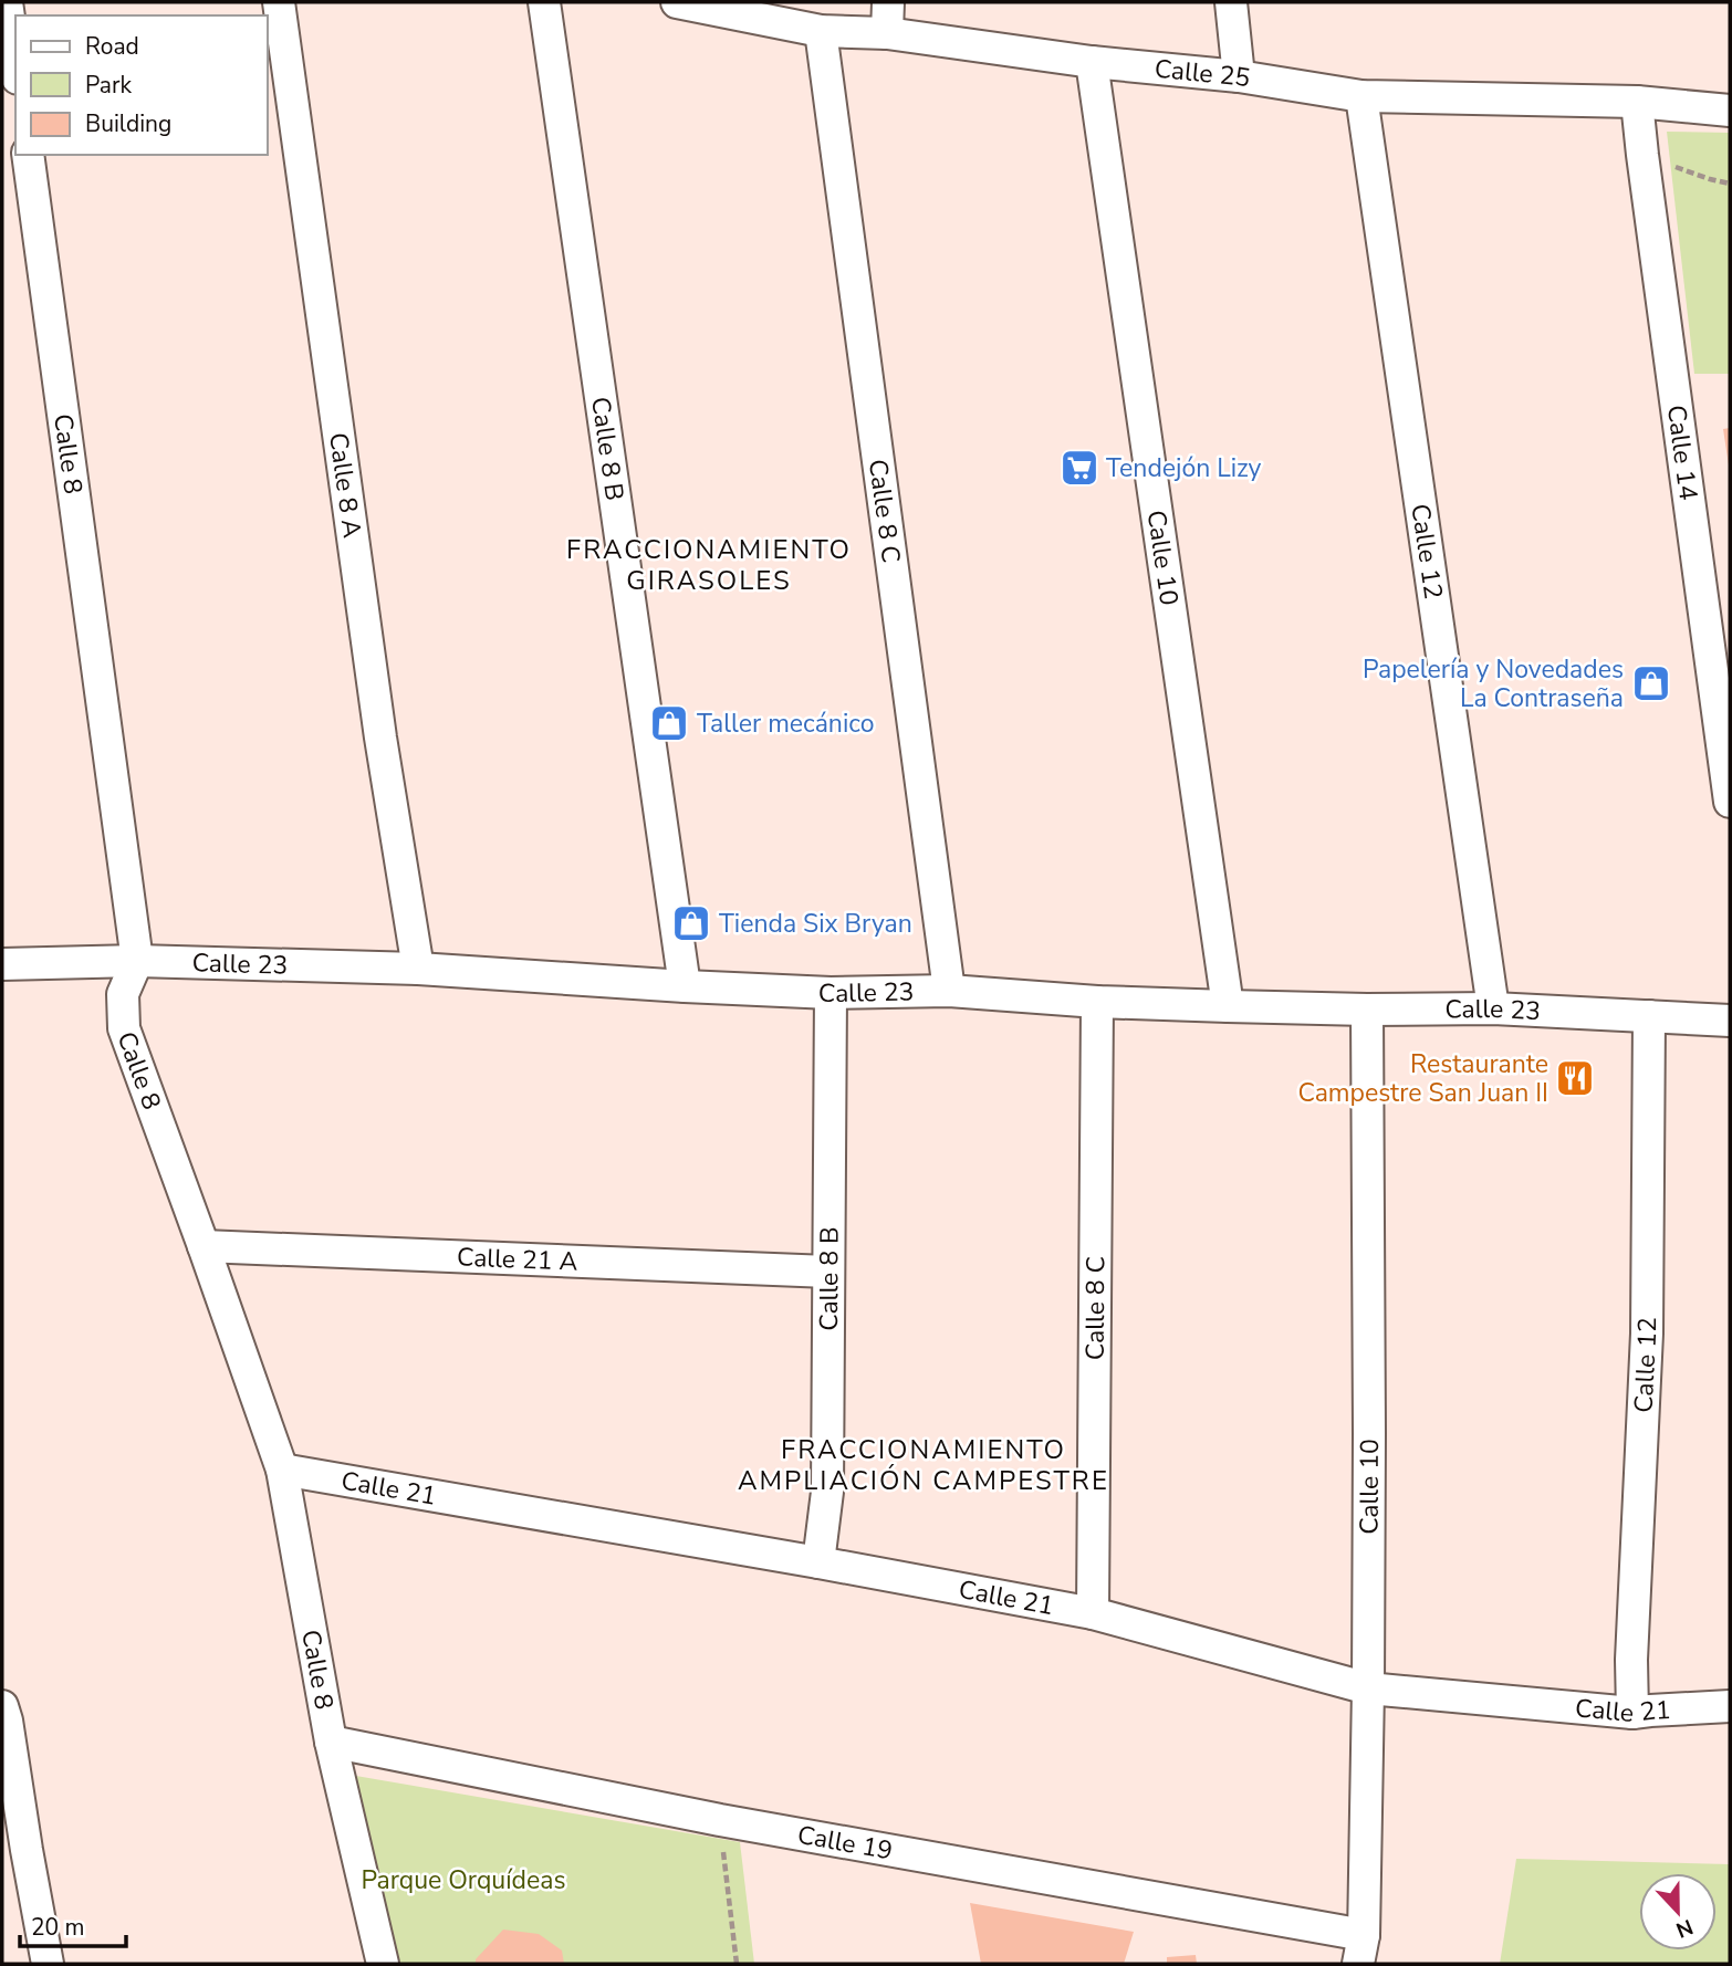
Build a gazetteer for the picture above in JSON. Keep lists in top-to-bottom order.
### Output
{
  "streets": {
    "street": [
      "Calle 25",
      "Calle 8 B",
      "Calle 14",
      "Calle 8",
      "Calle 8 A",
      "Calle 8 C",
      "Calle 12",
      "Calle 10",
      "Calle 23",
      "Calle 21 A",
      "Calle 21",
      "Calle 19"
    ]
  },
  "crossings": [
    ["Calle 25", "Calle 14"],
    ["Calle 25", "Calle 8 C"],
    ["Calle 25", "Calle 12"],
    ["Calle 25", "Calle 10"],
    ["Calle 8 B", "Calle 23"],
    ["Calle 8 B", "Calle 21 A"],
    ["Calle 8 B", "Calle 21"],
    ["Calle 8", "Calle 23"],
    ["Calle 8", "Calle 21 A"],
    ["Calle 8", "Calle 21"],
    ["Calle 8", "Calle 19"],
    ["Calle 8 A", "Calle 23"],
    ["Calle 8 C", "Calle 23"],
    ["Calle 8 C", "Calle 21"],
    ["Calle 12", "Calle 23"],
    ["Calle 12", "Calle 21"],
    ["Calle 10", "Calle 23"],
    ["Calle 10", "Calle 21"],
    ["Calle 10", "Calle 19"]
  ],
  "districts": ["FRACCIONAMIENTO GIRASOLES", "FRACCIONAMIENTO AMPLIACIÓN CAMPESTRE"],
  "parks": ["Parque Orquídeas"],
  "places": {
    "supermarket": ["Tendejón Lizy"],
    "shop": ["Papelería y Novedades La Contraseña", "Taller mecánico", "Tienda Six Bryan"],
    "restaurant": ["Restaurante Campestre San Juan II"]
  },
  "legend": ["Road", "Park", "Building"],
  "scale_bar": "20 m",
  "north": "bottom"
}
